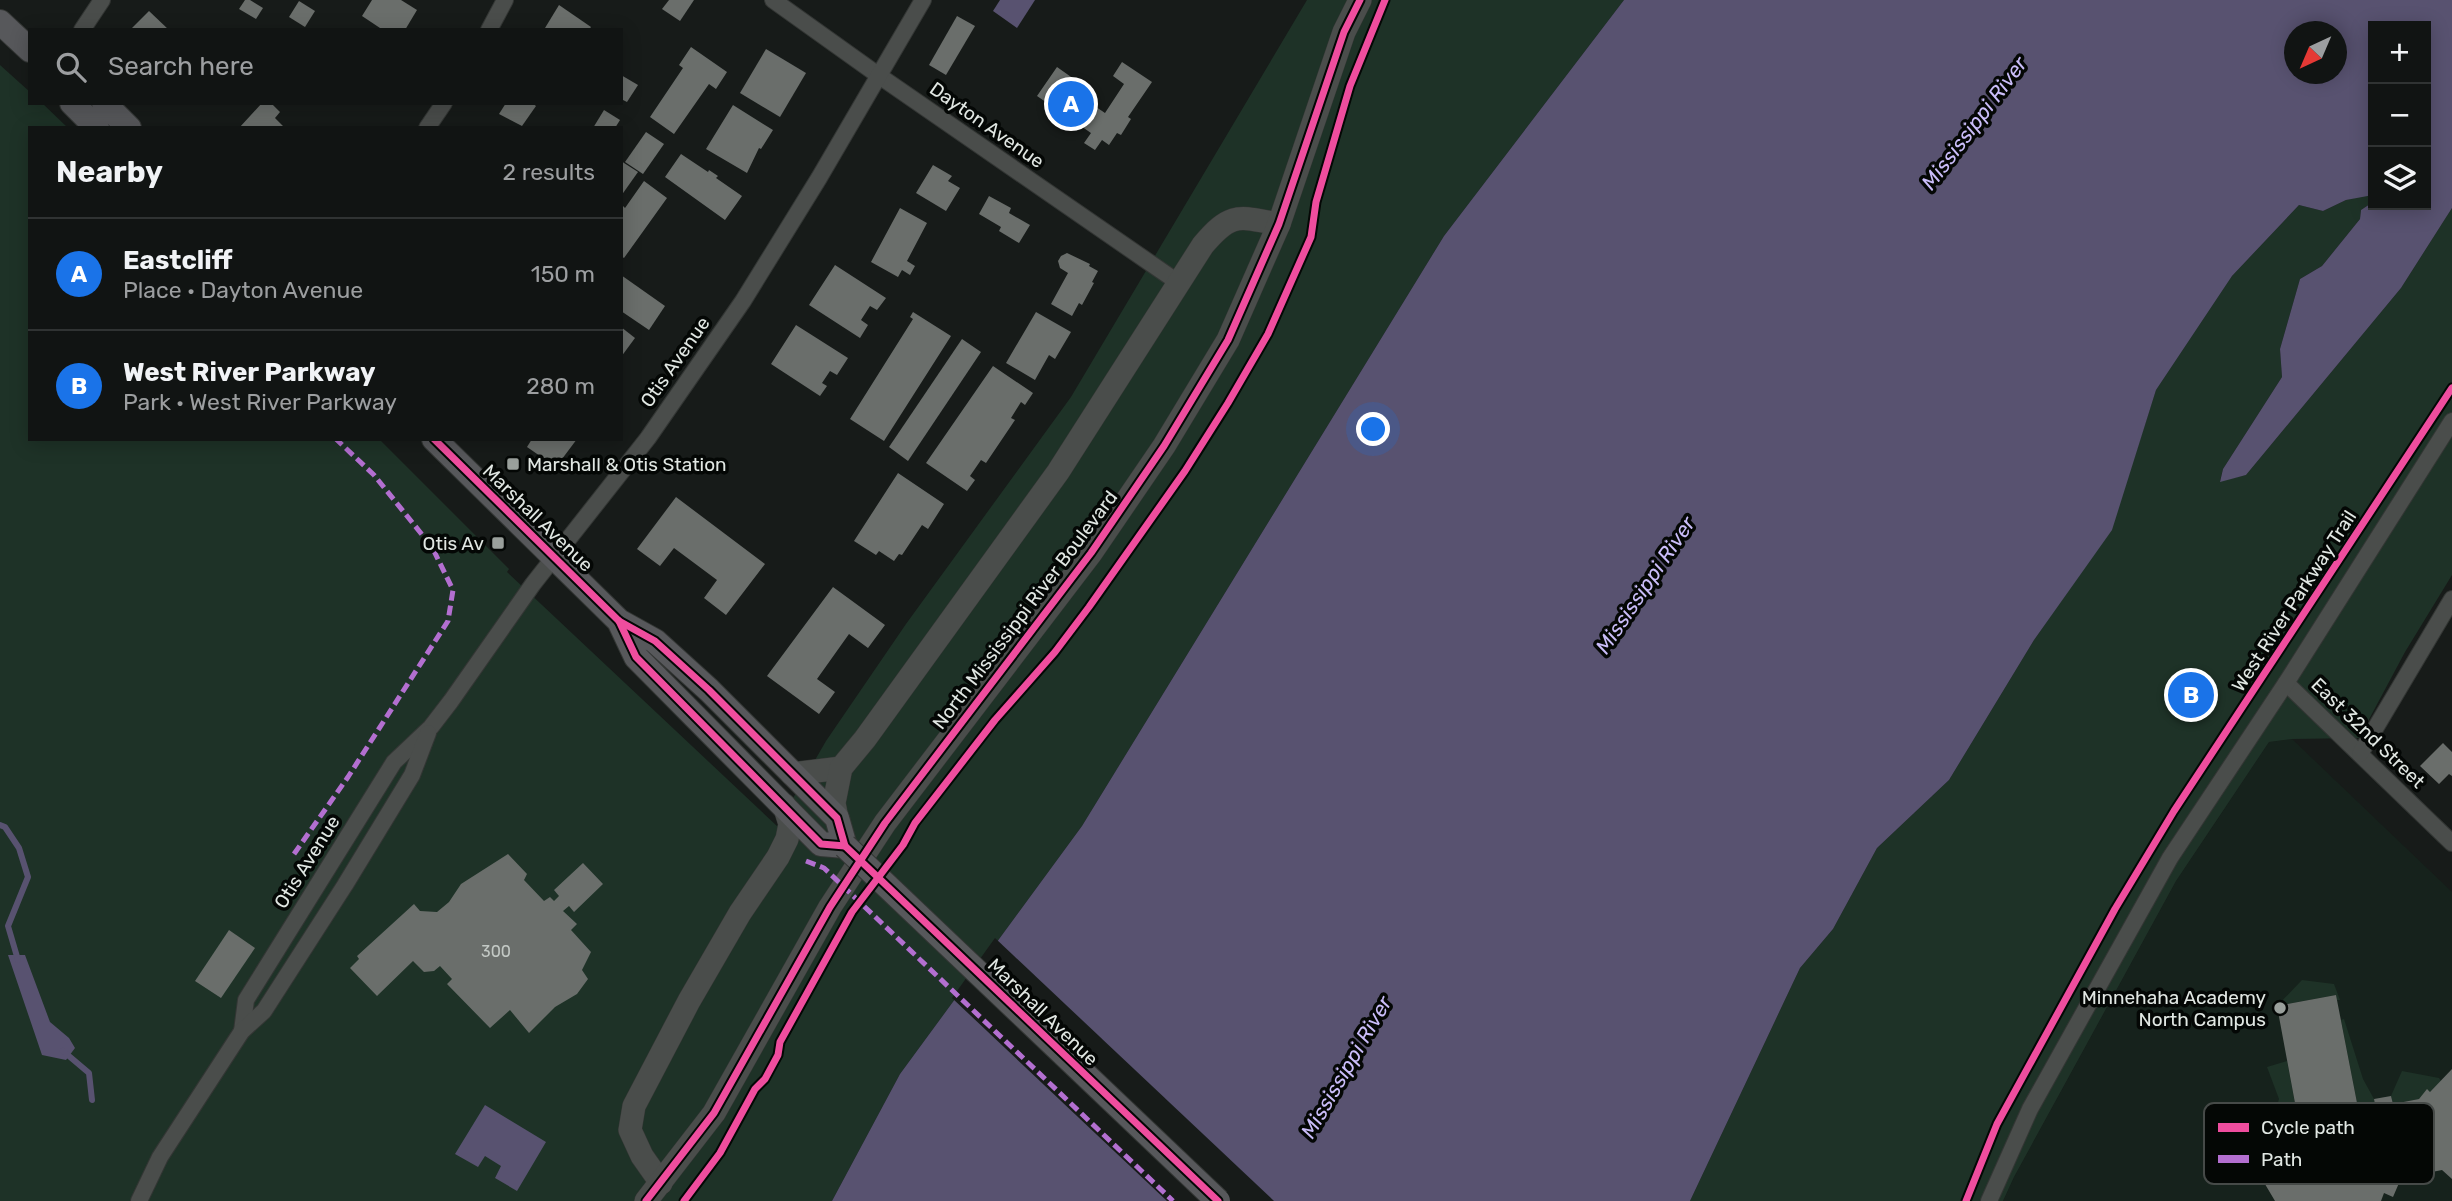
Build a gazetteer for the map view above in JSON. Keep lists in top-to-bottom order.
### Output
{
  "streets": {
    "main road": ["Marshall Avenue"],
    "street": [
      "Dayton Avenue",
      "Otis Avenue",
      "North Mississippi River Boulevard",
      "East 32nd Street"
    ],
    "cycle path": ["West River Parkway Trail"]
  },
  "crossings": [
    ["Dayton Avenue", "Otis Avenue"],
    ["Otis Avenue", "Marshall Avenue"]
  ],
  "water": ["Mississippi River"],
  "places": {
    "transit": ["Marshall & Otis Station", "Otis Av"],
    "other": ["Minnehaha Academy North Campus"]
  },
  "house_numbers": ["300"],
  "legend": ["Cycle path", "Path"],
  "north": "bottom left",
  "page": {
    "map_buttons": ["+", "−"],
    "search": "Search here",
    "pins": ["A", "B"],
    "heading": ["Nearby", "2 results"],
    "list": [
      {
        "mark": "A",
        "name": "Eastcliff",
        "note": "Place · Dayton Avenue",
        "value": "150 m"
      },
      {
        "mark": "B",
        "name": "West River Parkway",
        "note": "Park · West River Parkway",
        "value": "280 m"
      }
    ]
  }
}
